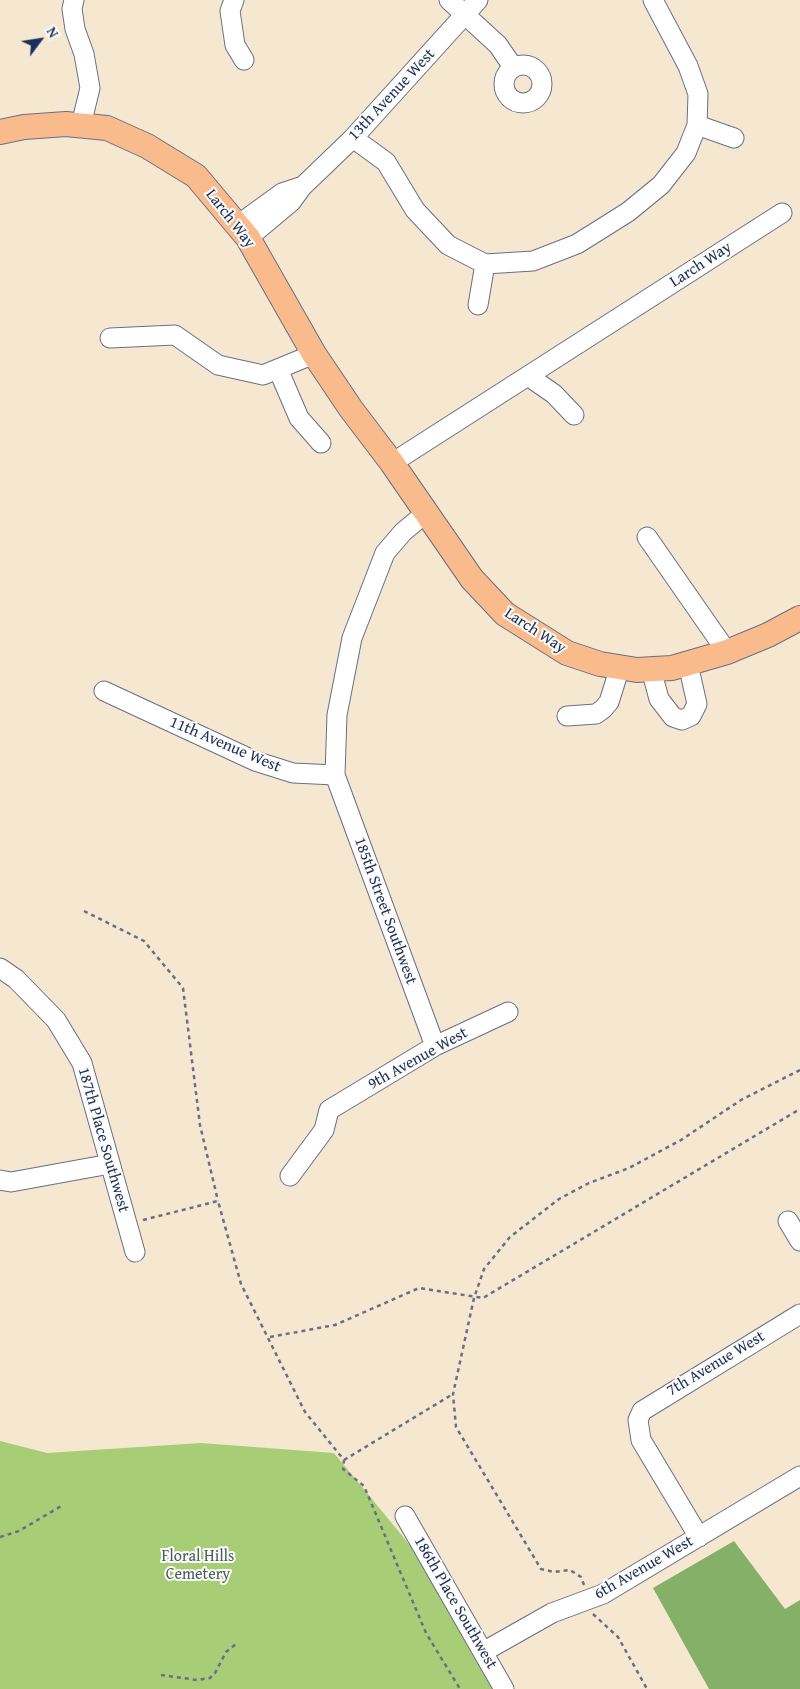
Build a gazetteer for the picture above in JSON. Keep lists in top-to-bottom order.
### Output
{
  "streets": {
    "main road": ["Larch Way"],
    "street": [
      "13th Avenue West",
      "11th Avenue West",
      "185th Street Southwest",
      "9th Avenue West",
      "187th Place Southwest",
      "7th Avenue West",
      "6th Avenue West",
      "186th Place Southwest"
    ]
  },
  "crossings": [
    ["13th Avenue West", "Larch Way"],
    ["11th Avenue West", "185th Street Southwest"],
    ["185th Street Southwest", "9th Avenue West"],
    ["7th Avenue West", "6th Avenue West"],
    ["6th Avenue West", "186th Place Southwest"]
  ],
  "parks": ["Floral Hills Cemetery"],
  "north": "top right"
}
